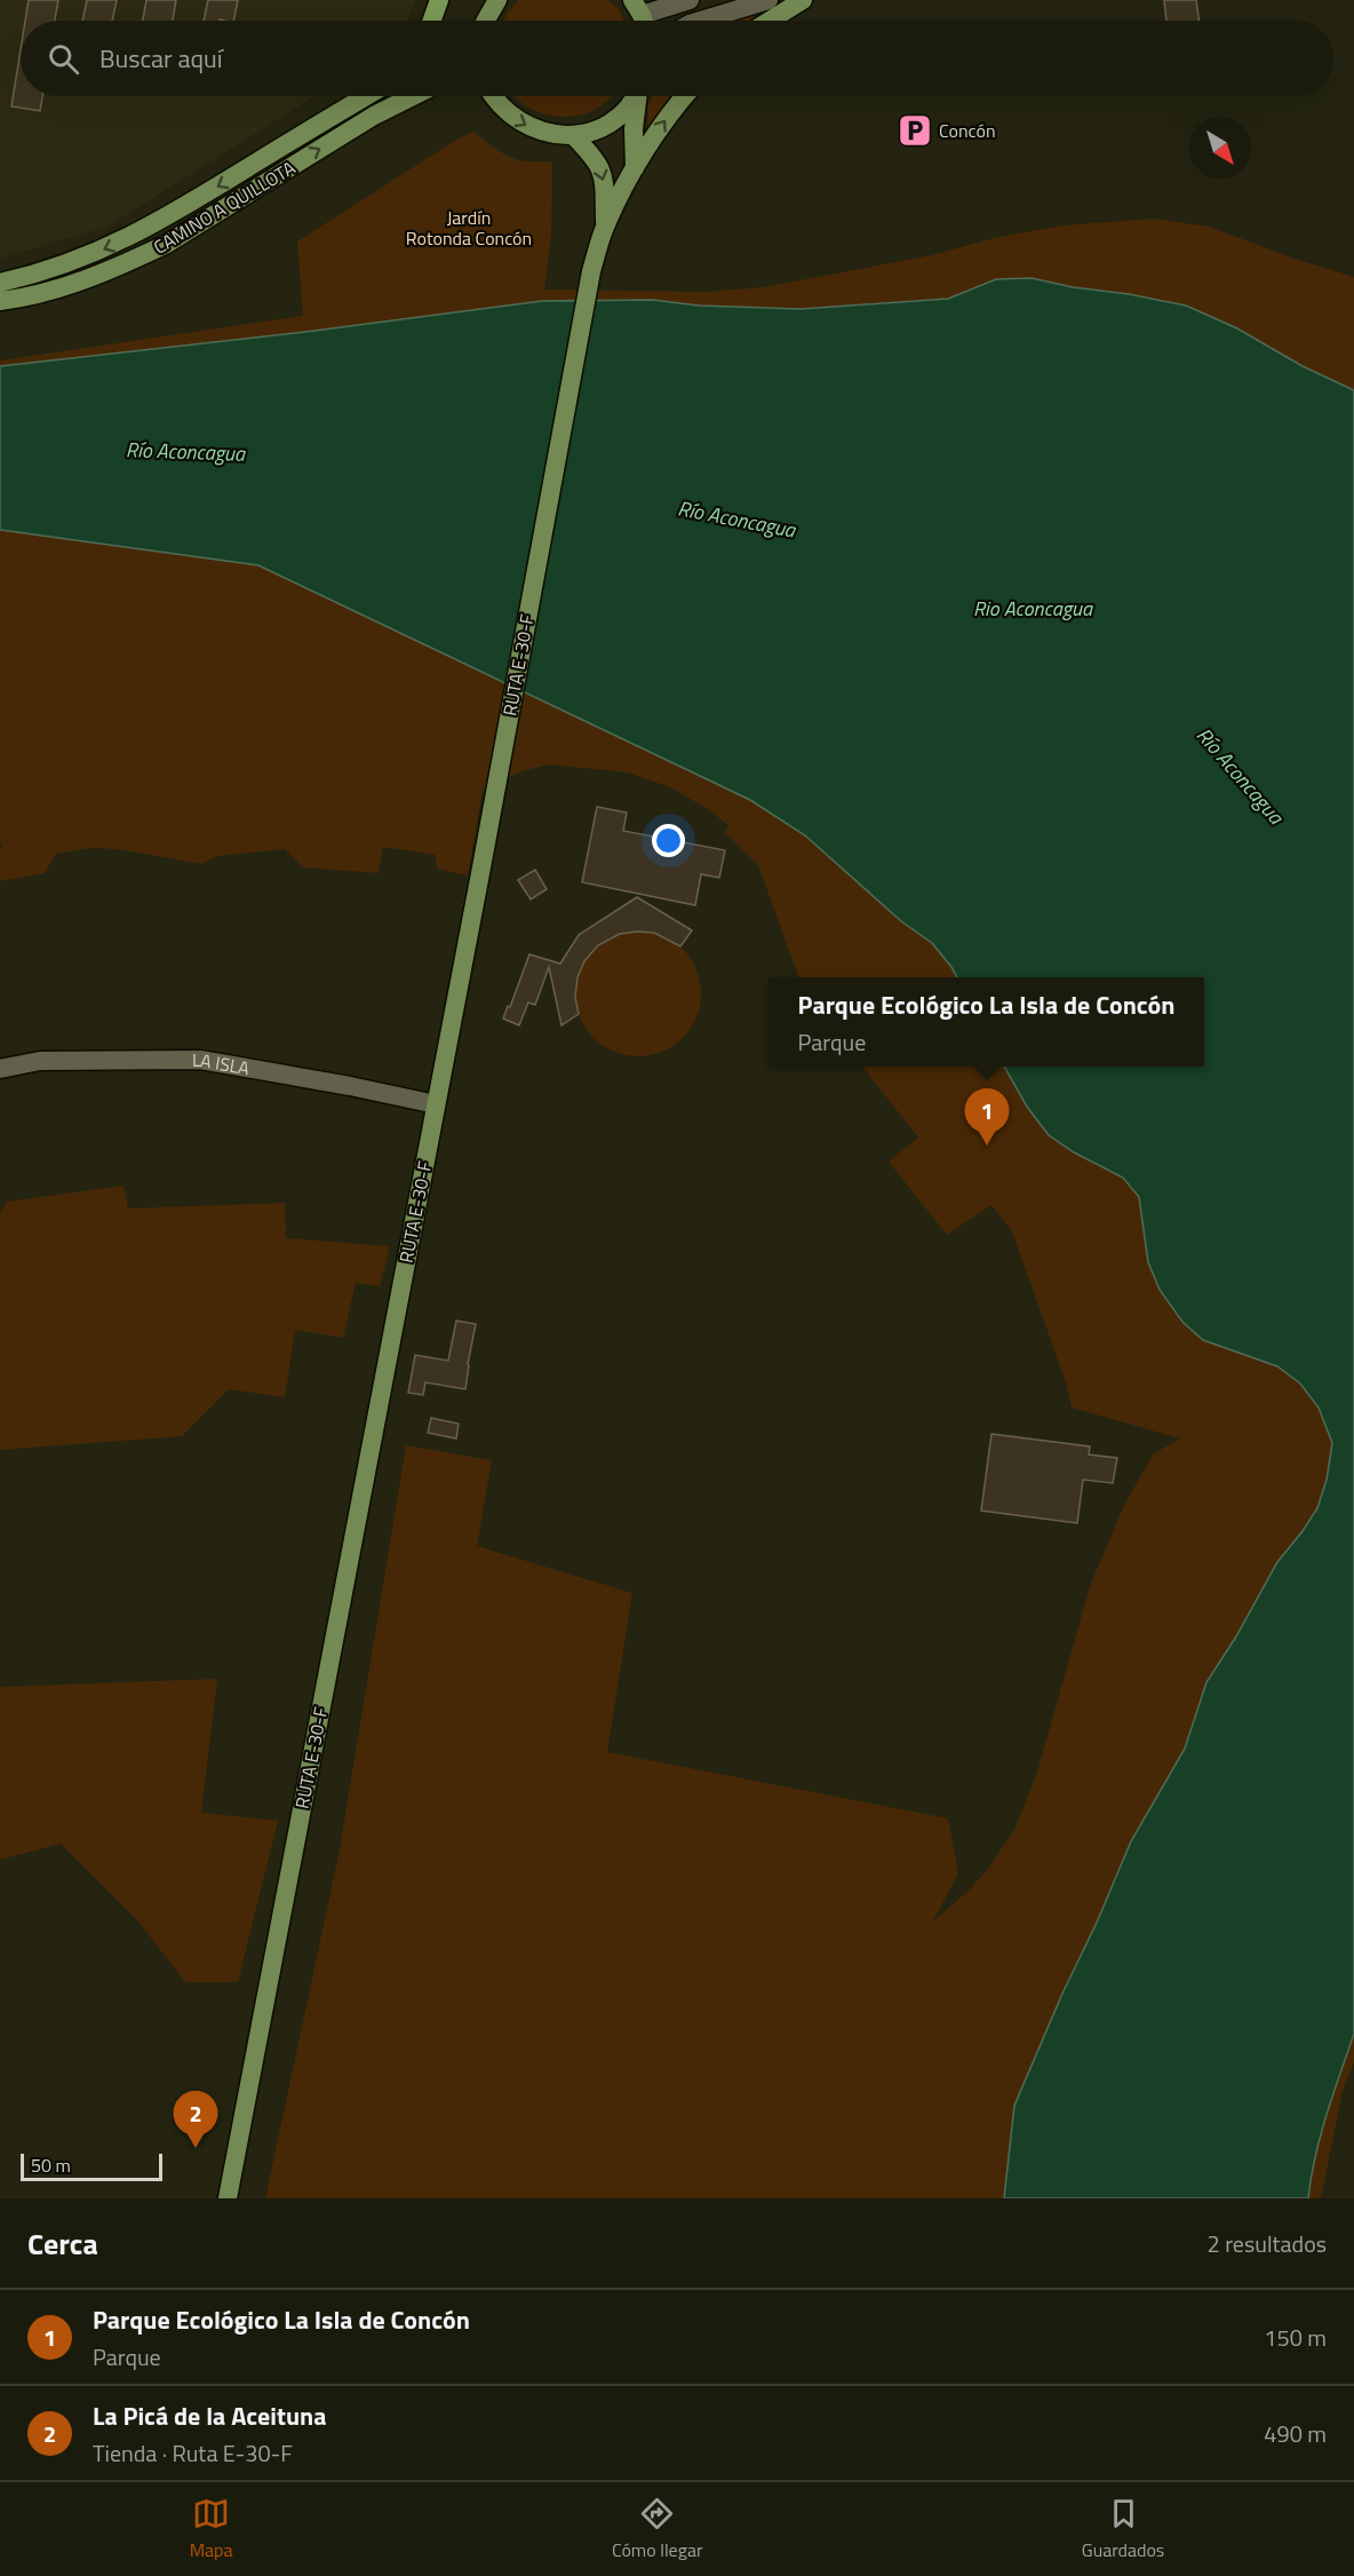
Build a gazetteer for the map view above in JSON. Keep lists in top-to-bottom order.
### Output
{
  "streets": {
    "main road": ["CAMINO A QUILLOTA", "RUTA E-30-F"],
    "street": ["LA ISLA"]
  },
  "crossings": [
    ["RUTA E-30-F", "LA ISLA"]
  ],
  "water": ["Río Aconcagua", "Rio Aconcagua"],
  "parks": ["Jardín Rotonda Concón"],
  "places": {
    "parking": ["Concón"]
  },
  "scale_bar": "50 m",
  "north": "bottom right",
  "page": {
    "search": "Buscar aquí",
    "popup": ["Parque Ecológico La Isla de Concón", "Parque"],
    "pins": ["1", "2"],
    "scale": "50 m",
    "heading": ["Cerca", "2 resultados"],
    "list": [
      {
        "mark": "1",
        "name": "Parque Ecológico La Isla de Concón",
        "note": "Parque",
        "value": "150 m"
      },
      {
        "mark": "2",
        "name": "La Picá de la Aceituna",
        "note": "Tienda · Ruta E-30-F",
        "value": "490 m"
      }
    ],
    "nav": ["Mapa", "Cómo llegar", "Guardados"]
  }
}
